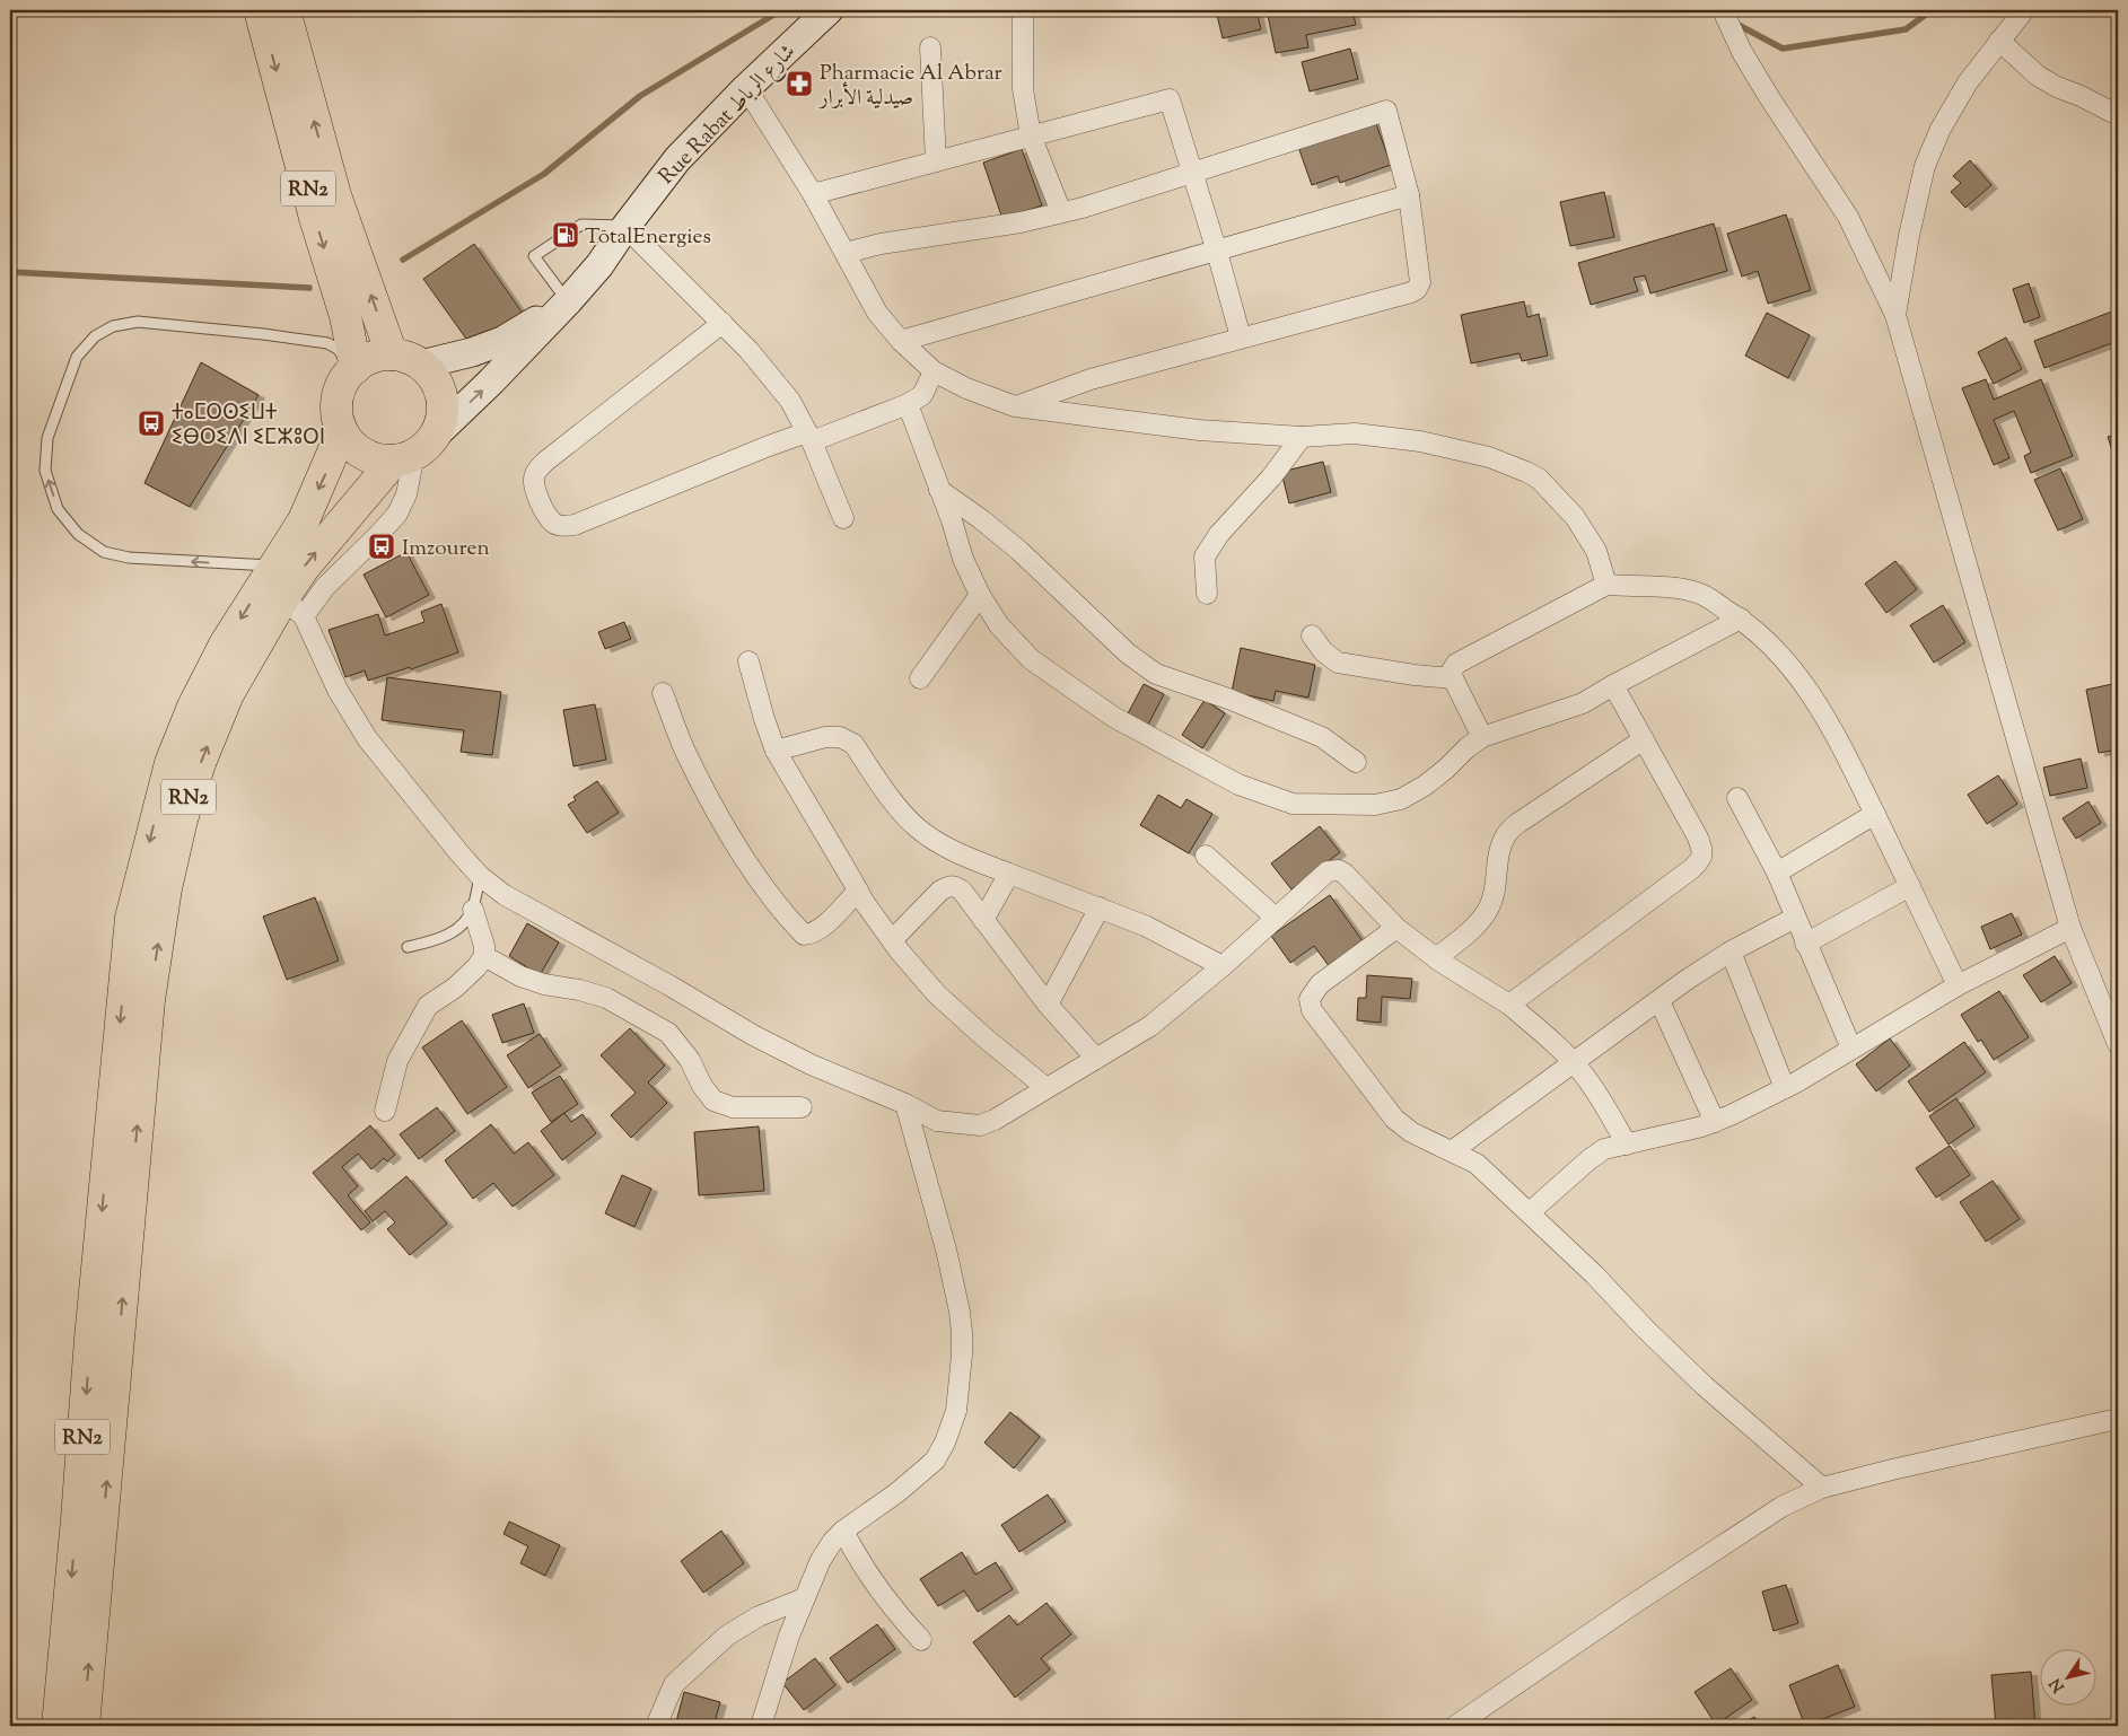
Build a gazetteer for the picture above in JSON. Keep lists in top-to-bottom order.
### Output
{
  "streets": {
    "highway": ["RN2"],
    "street": ["Rue Rabat شارع الرباط"]
  },
  "crossings": [
    ["Rue Rabat شارع الرباط", "RN2"]
  ],
  "places": {
    "pharmacy": ["Pharmacie Al Abrar صيدلية الأبرار"],
    "fuel station": ["TotalEnergies"],
    "bus stop": ["ⵜⴰⵎⵔⵙⵉⵡⵜ ⵉⴱⵔⵉⴷⵏ ⵉⵎⵣⵓⵔⵏ", "Imzouren"]
  },
  "north": "bottom left"
}
